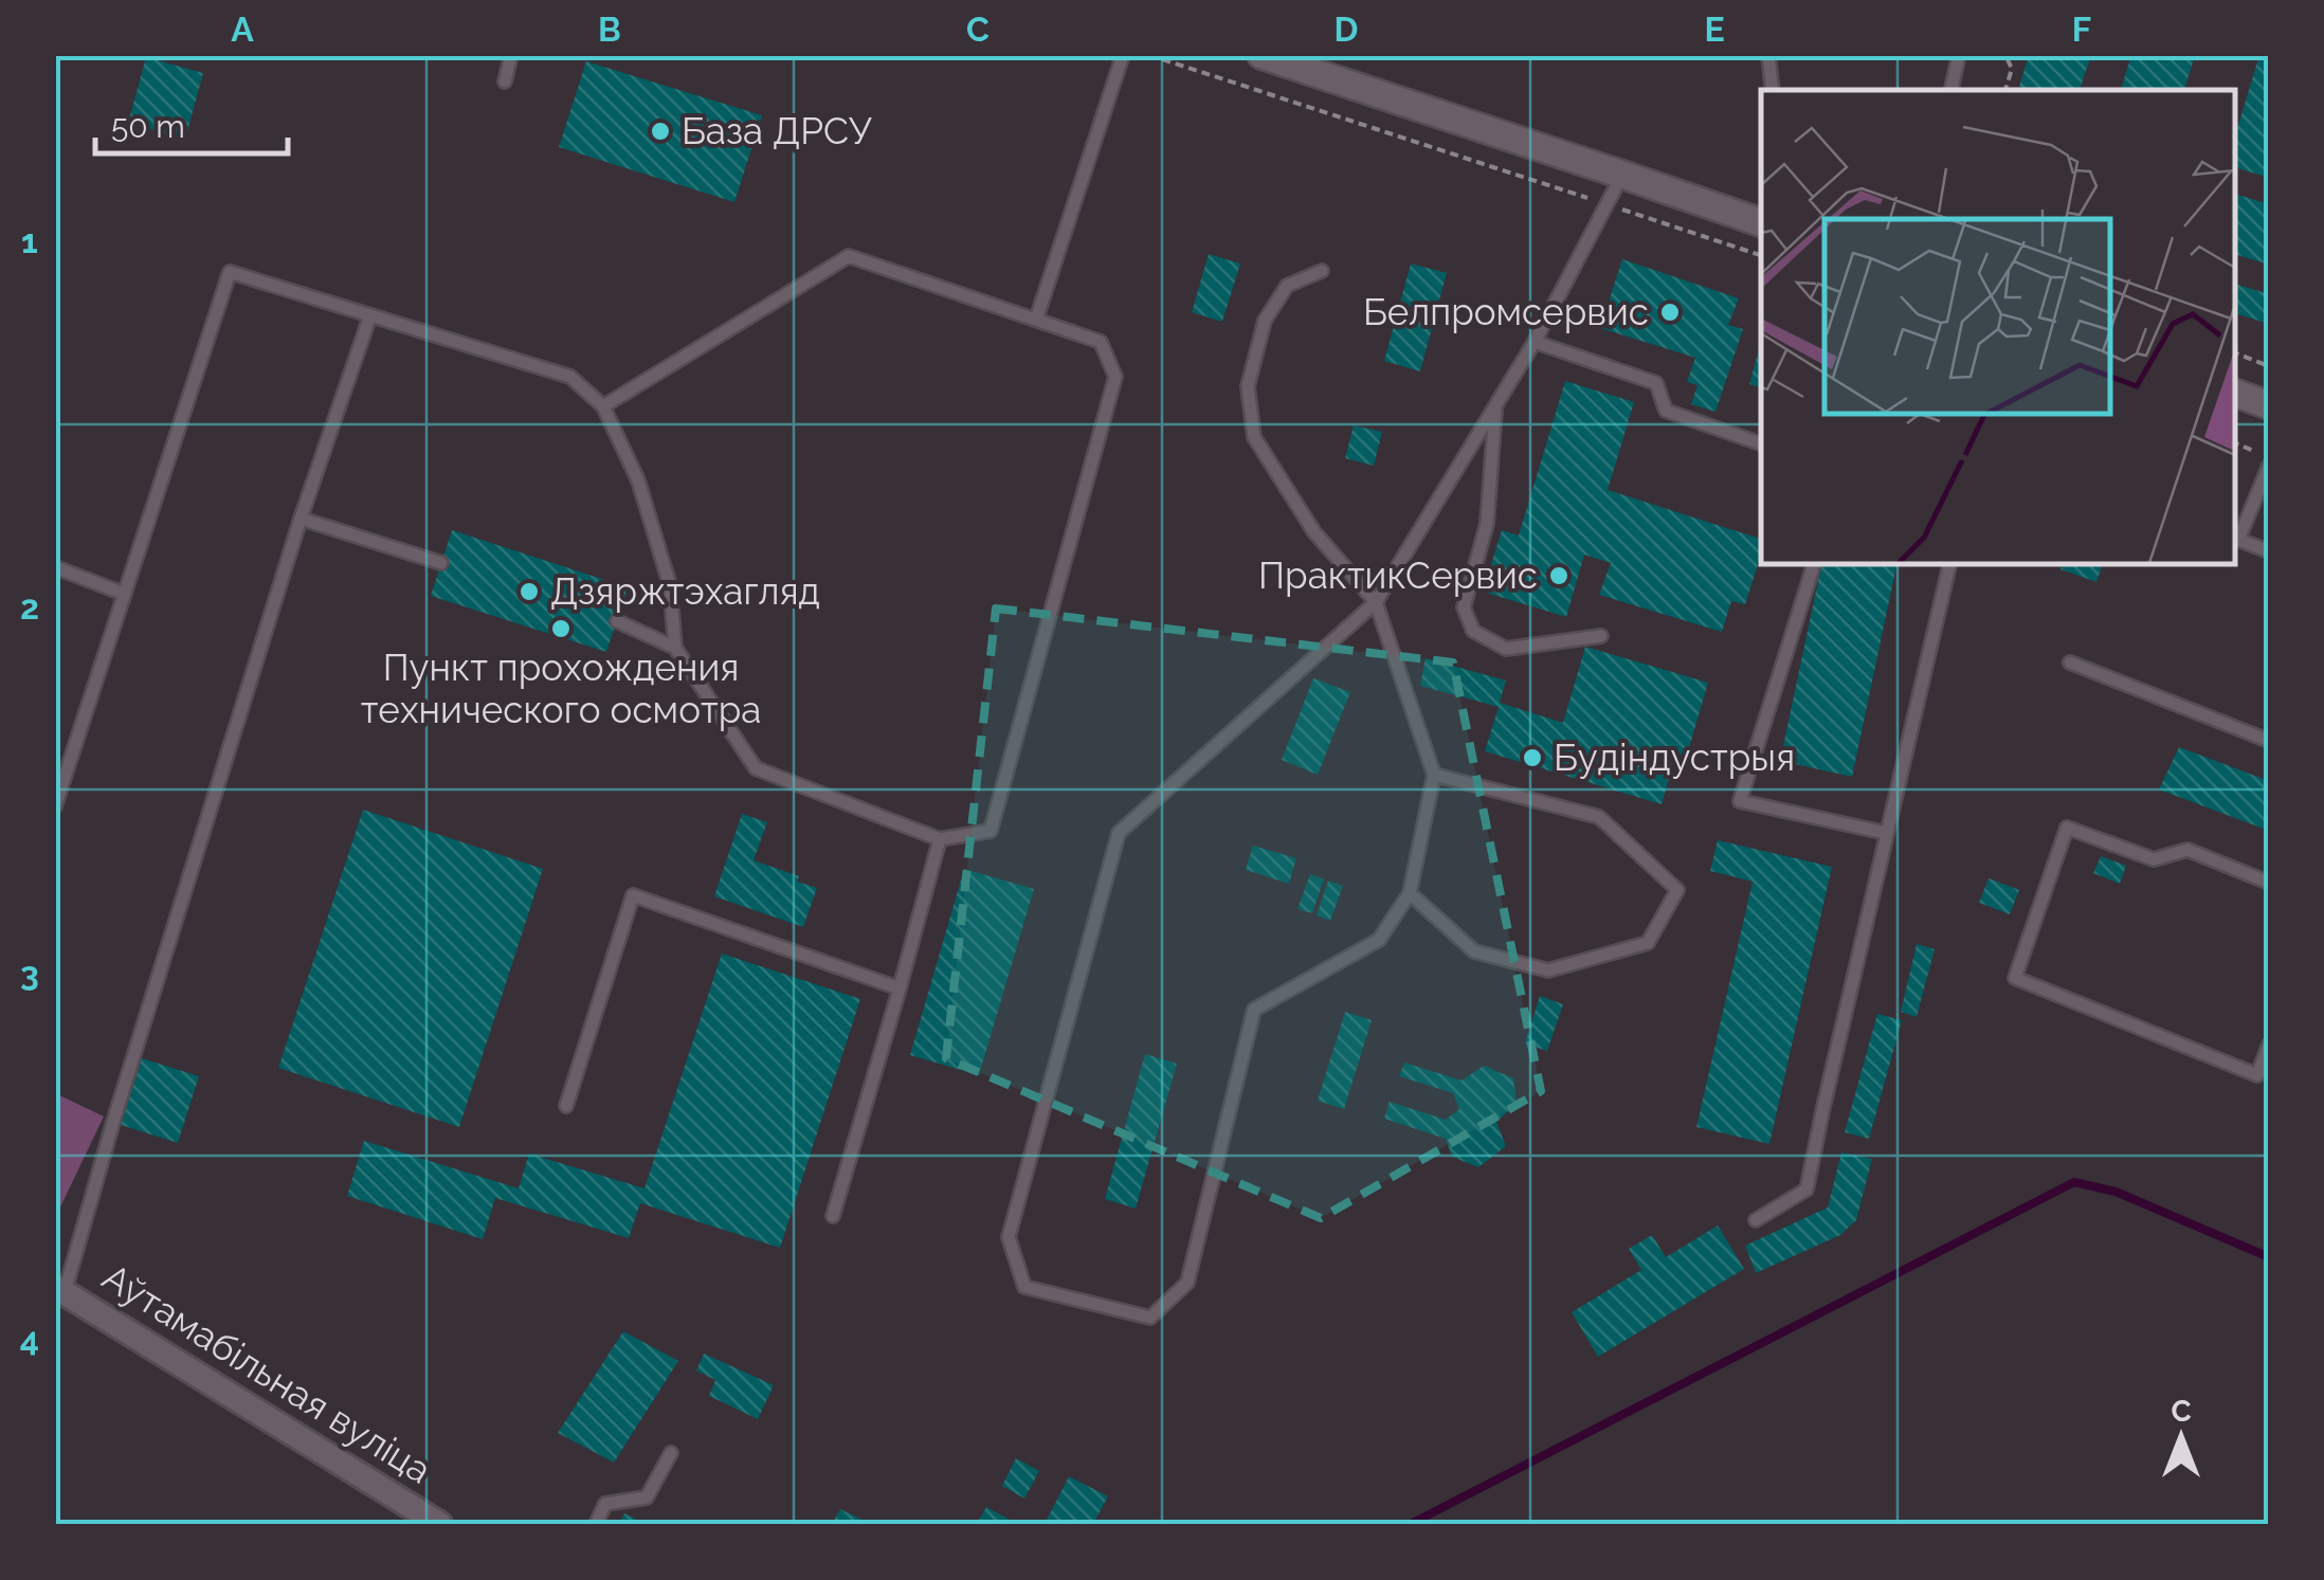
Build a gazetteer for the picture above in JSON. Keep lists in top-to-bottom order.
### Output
{
  "streets": {
    "street": ["Аўтамабільная вуліца"]
  },
  "places": [
    "База ДРСУ",
    "Белпромсервис",
    "ПрактикСервис",
    "Дзяржтэхагляд",
    "Пункт прохождения технического осмотра",
    "Будіндустрыя"
  ],
  "scale_bar": "50 m",
  "north": "top",
  "grid": {
    "columns": [
      "A",
      "B",
      "C",
      "D",
      "E",
      "F"
    ],
    "rows": [
      "1",
      "2",
      "3",
      "4"
    ]
  }
}
